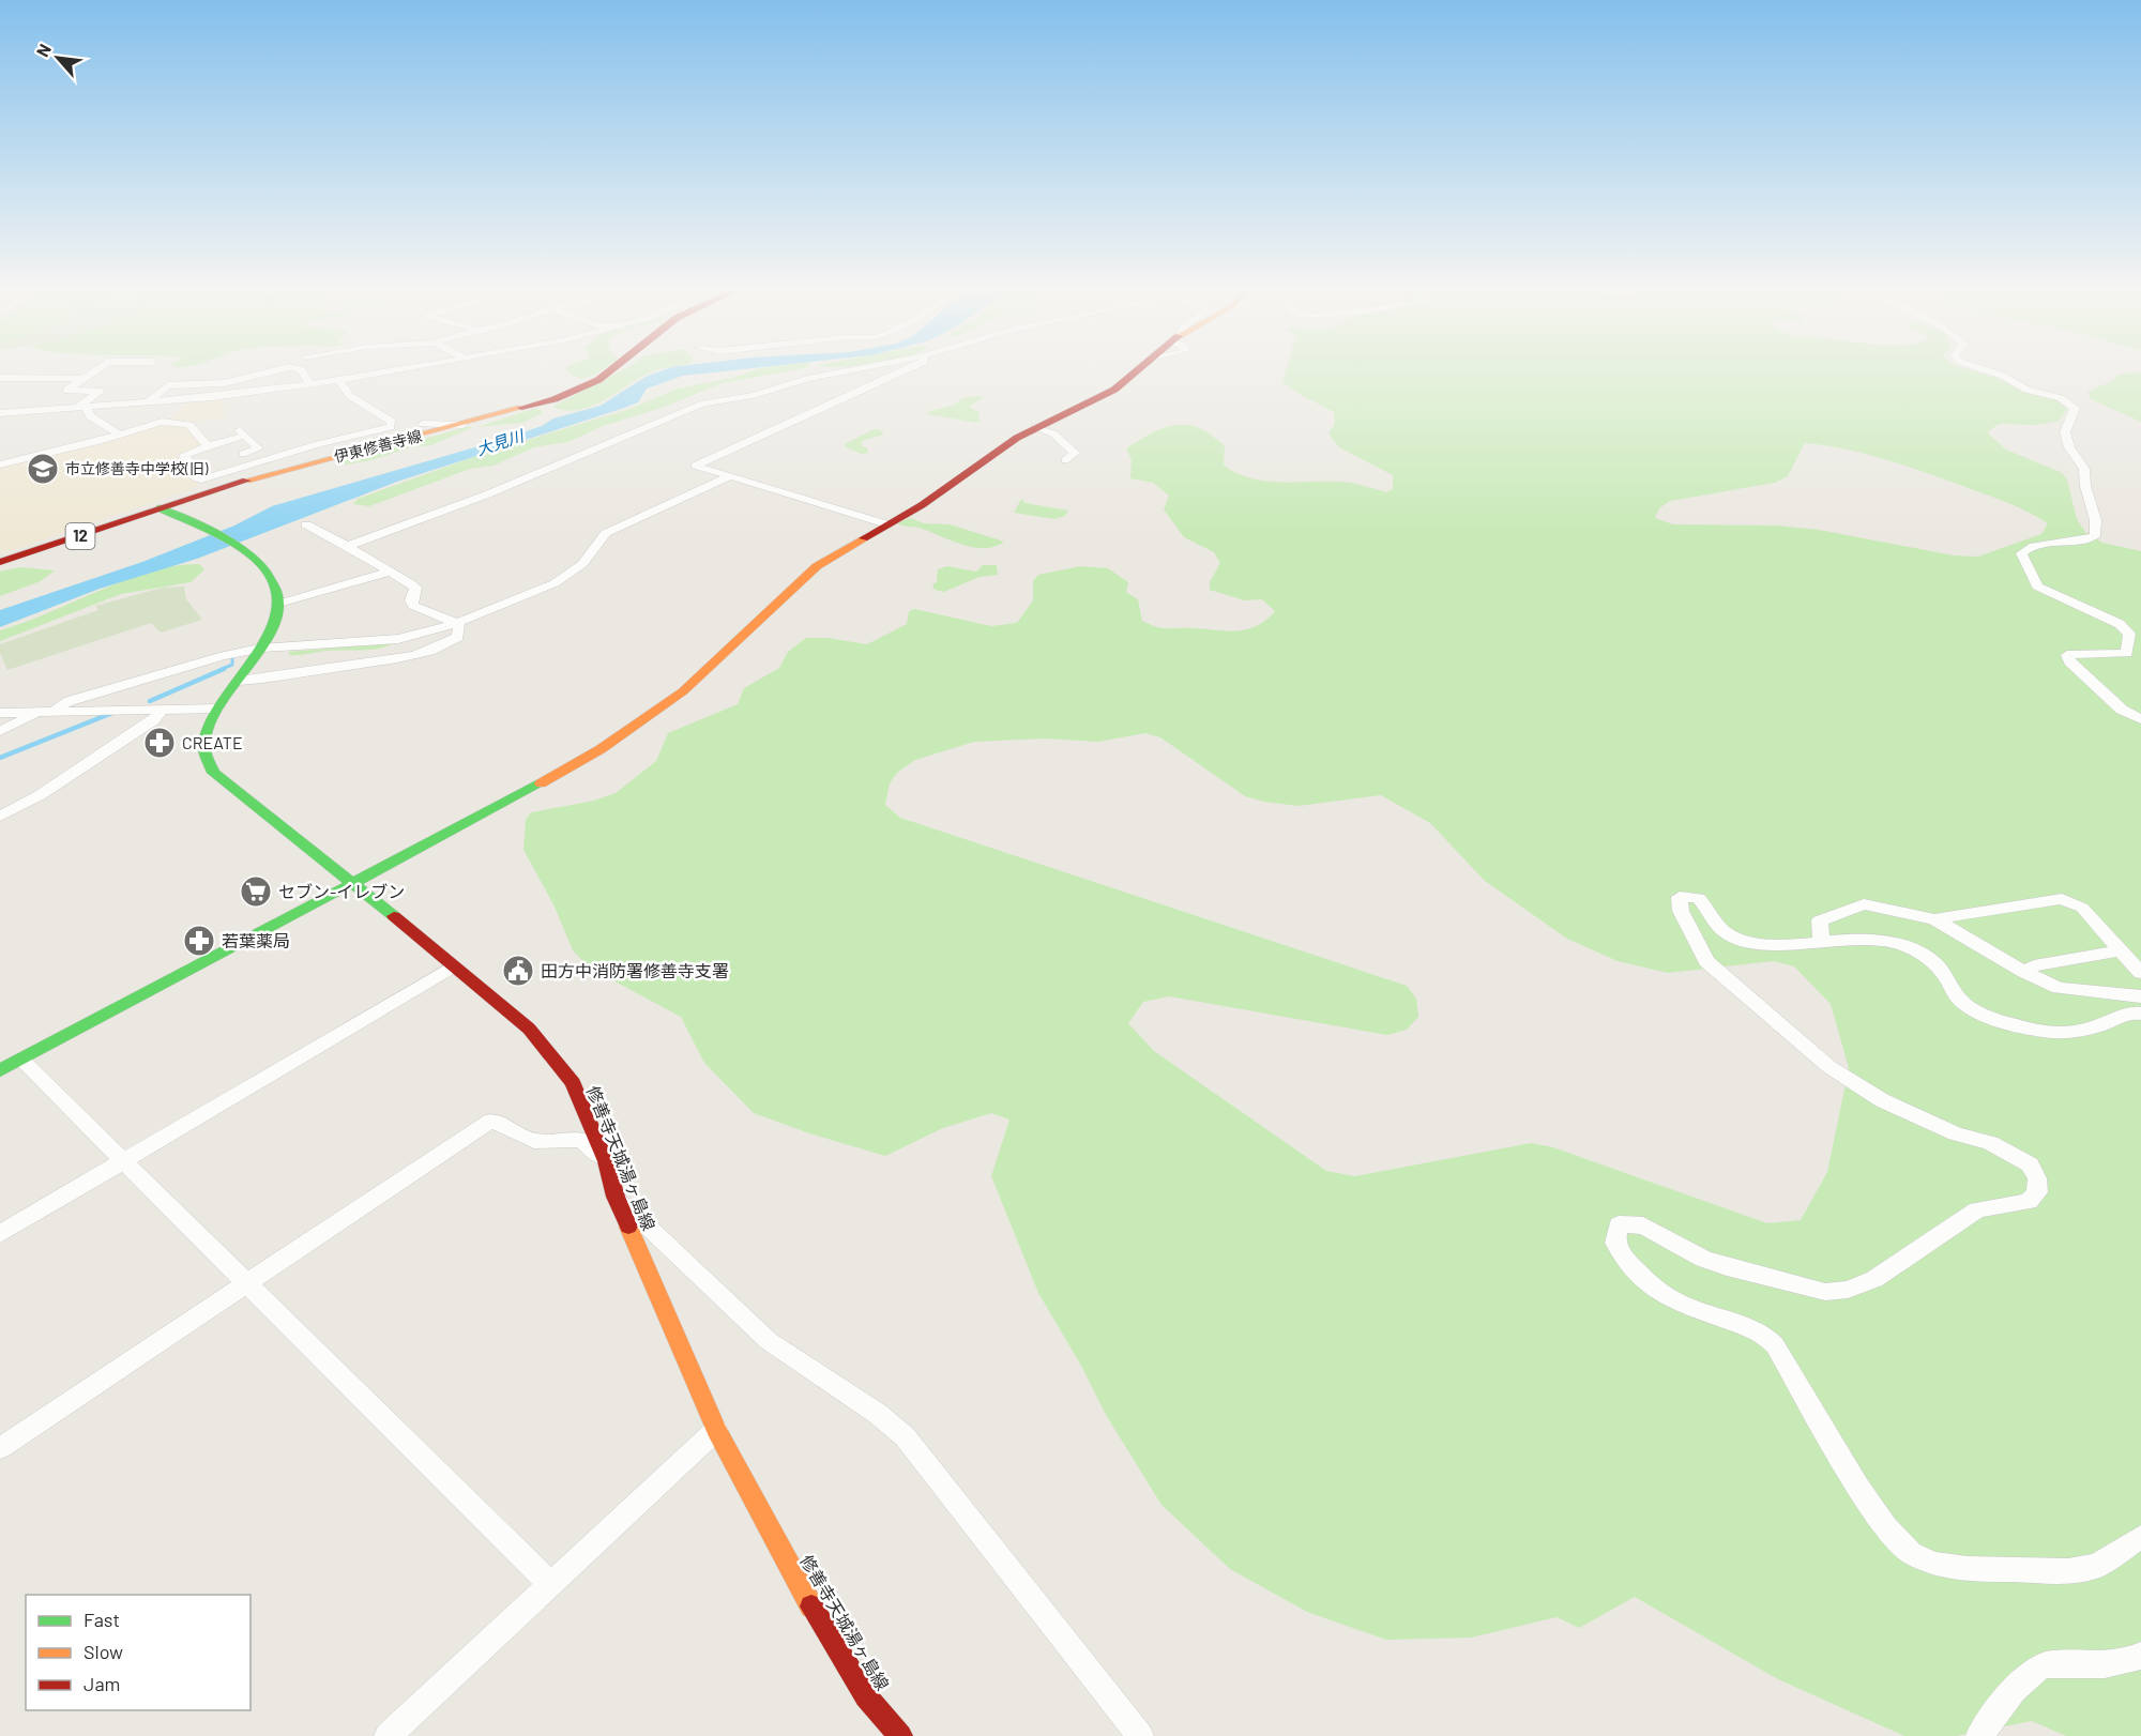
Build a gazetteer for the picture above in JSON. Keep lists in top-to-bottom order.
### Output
{
  "streets": {
    "main road": ["伊東修善寺線", "12", "修善寺天城湯ヶ島線"]
  },
  "water": ["大見川"],
  "places": {
    "school or university": ["市立修善寺中学校(旧)"],
    "pharmacy": ["CREATE", "若葉薬局"],
    "supermarket": ["セブン-イレブン"],
    "public building": ["田方中消防署修善寺支署"]
  },
  "legend": ["Fast", "Slow", "Jam"],
  "north": "top left"
}
